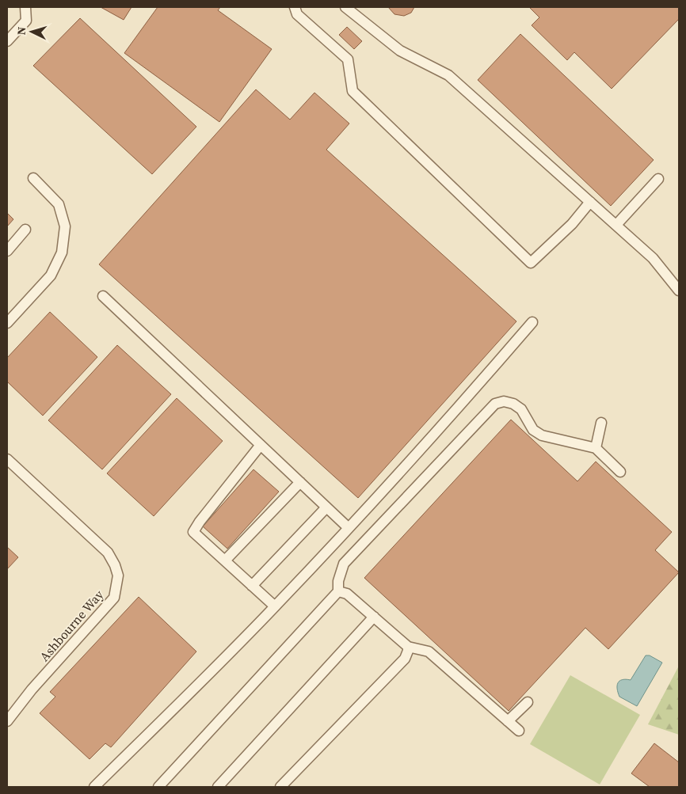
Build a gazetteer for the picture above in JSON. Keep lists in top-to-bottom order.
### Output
{
  "streets": {
    "lane": ["Ashbourne Way"]
  },
  "north": "left"
}
